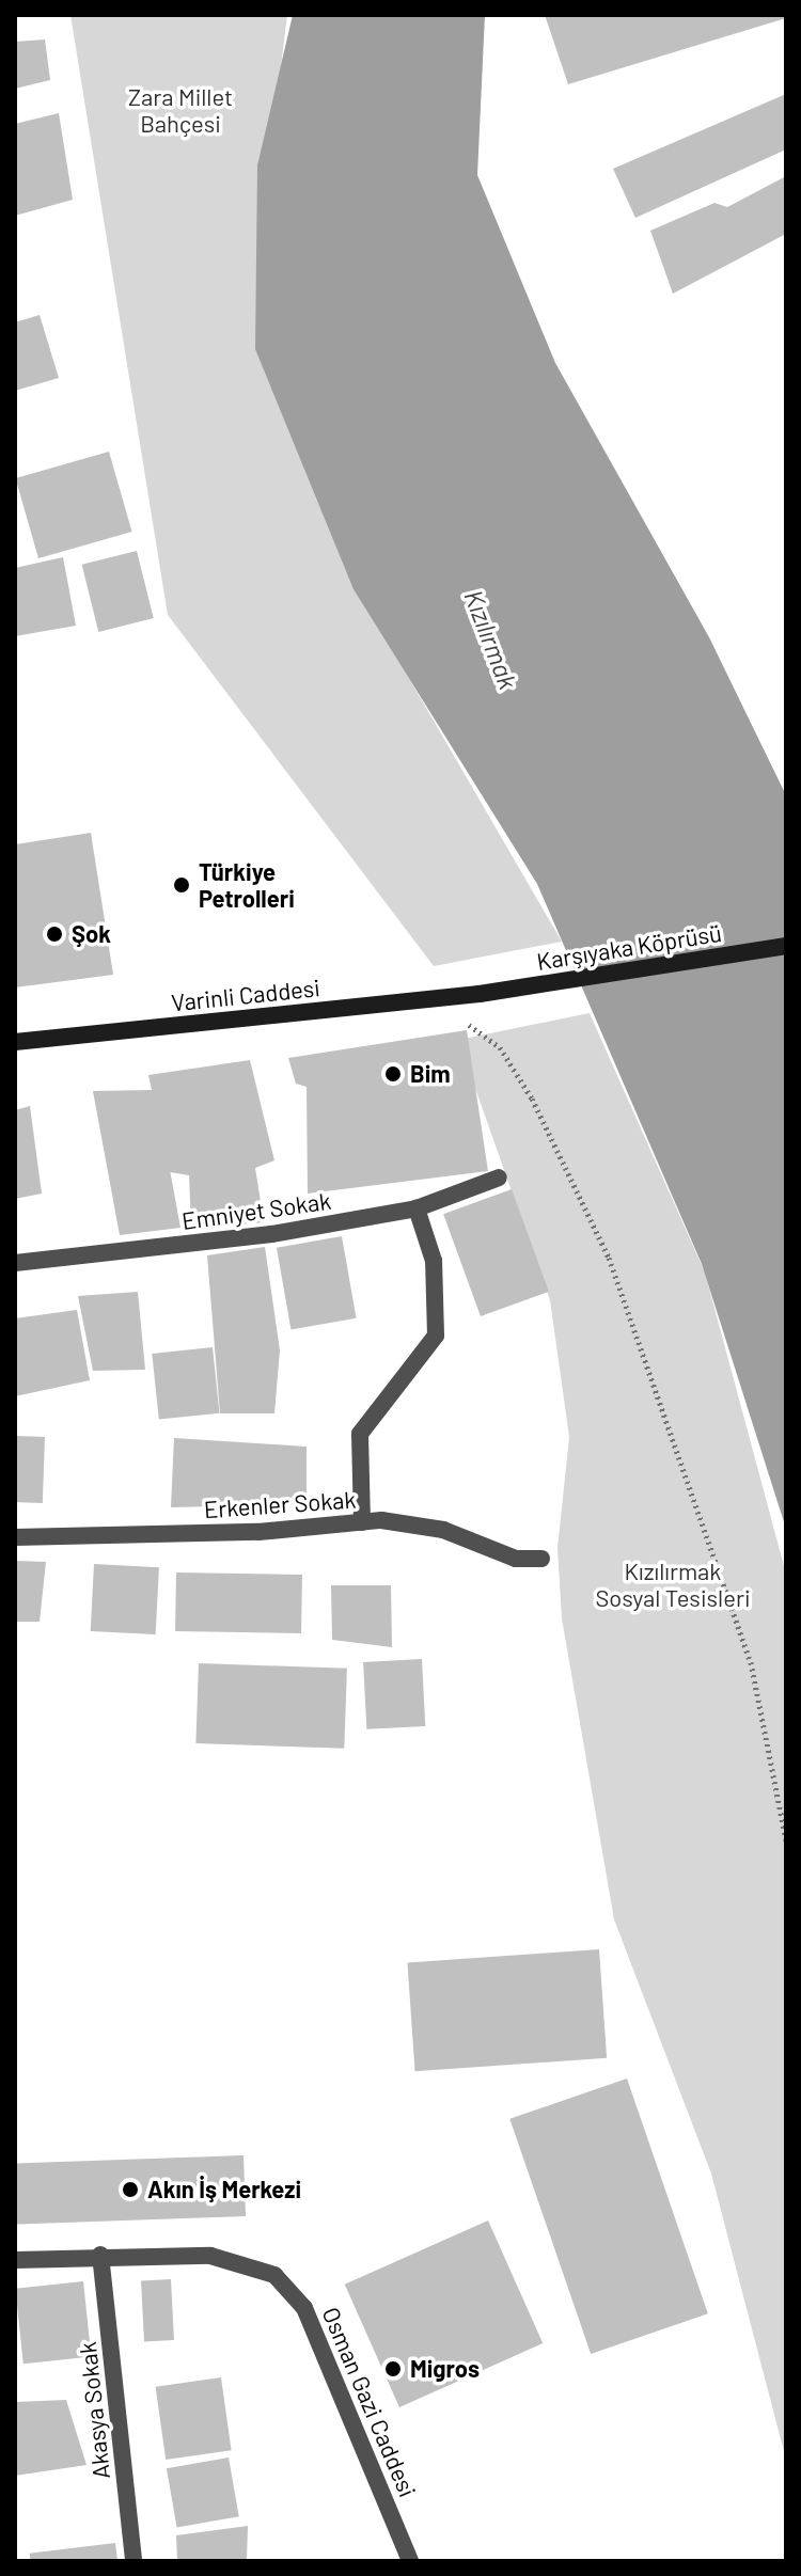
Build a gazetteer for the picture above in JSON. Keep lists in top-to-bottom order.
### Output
{
  "streets": {
    "main road": ["Karşıyaka Köprüsü", "Varinli Caddesi"],
    "street": [
      "Emniyet Sokak",
      "Erkenler Sokak",
      "Osman Gazi Caddesi",
      "Akasya Sokak"
    ]
  },
  "crossings": [
    ["Karşıyaka Köprüsü", "Varinli Caddesi"],
    ["Osman Gazi Caddesi", "Akasya Sokak"]
  ],
  "water": ["Kızılırmak"],
  "parks": ["Zara Millet Bahçesi", "Kızılırmak Sosyal Tesisleri"],
  "places": [
    "Türkiye Petrolleri",
    "Şok",
    "Bim",
    "Akın İş Merkezi",
    "Migros"
  ]
}
